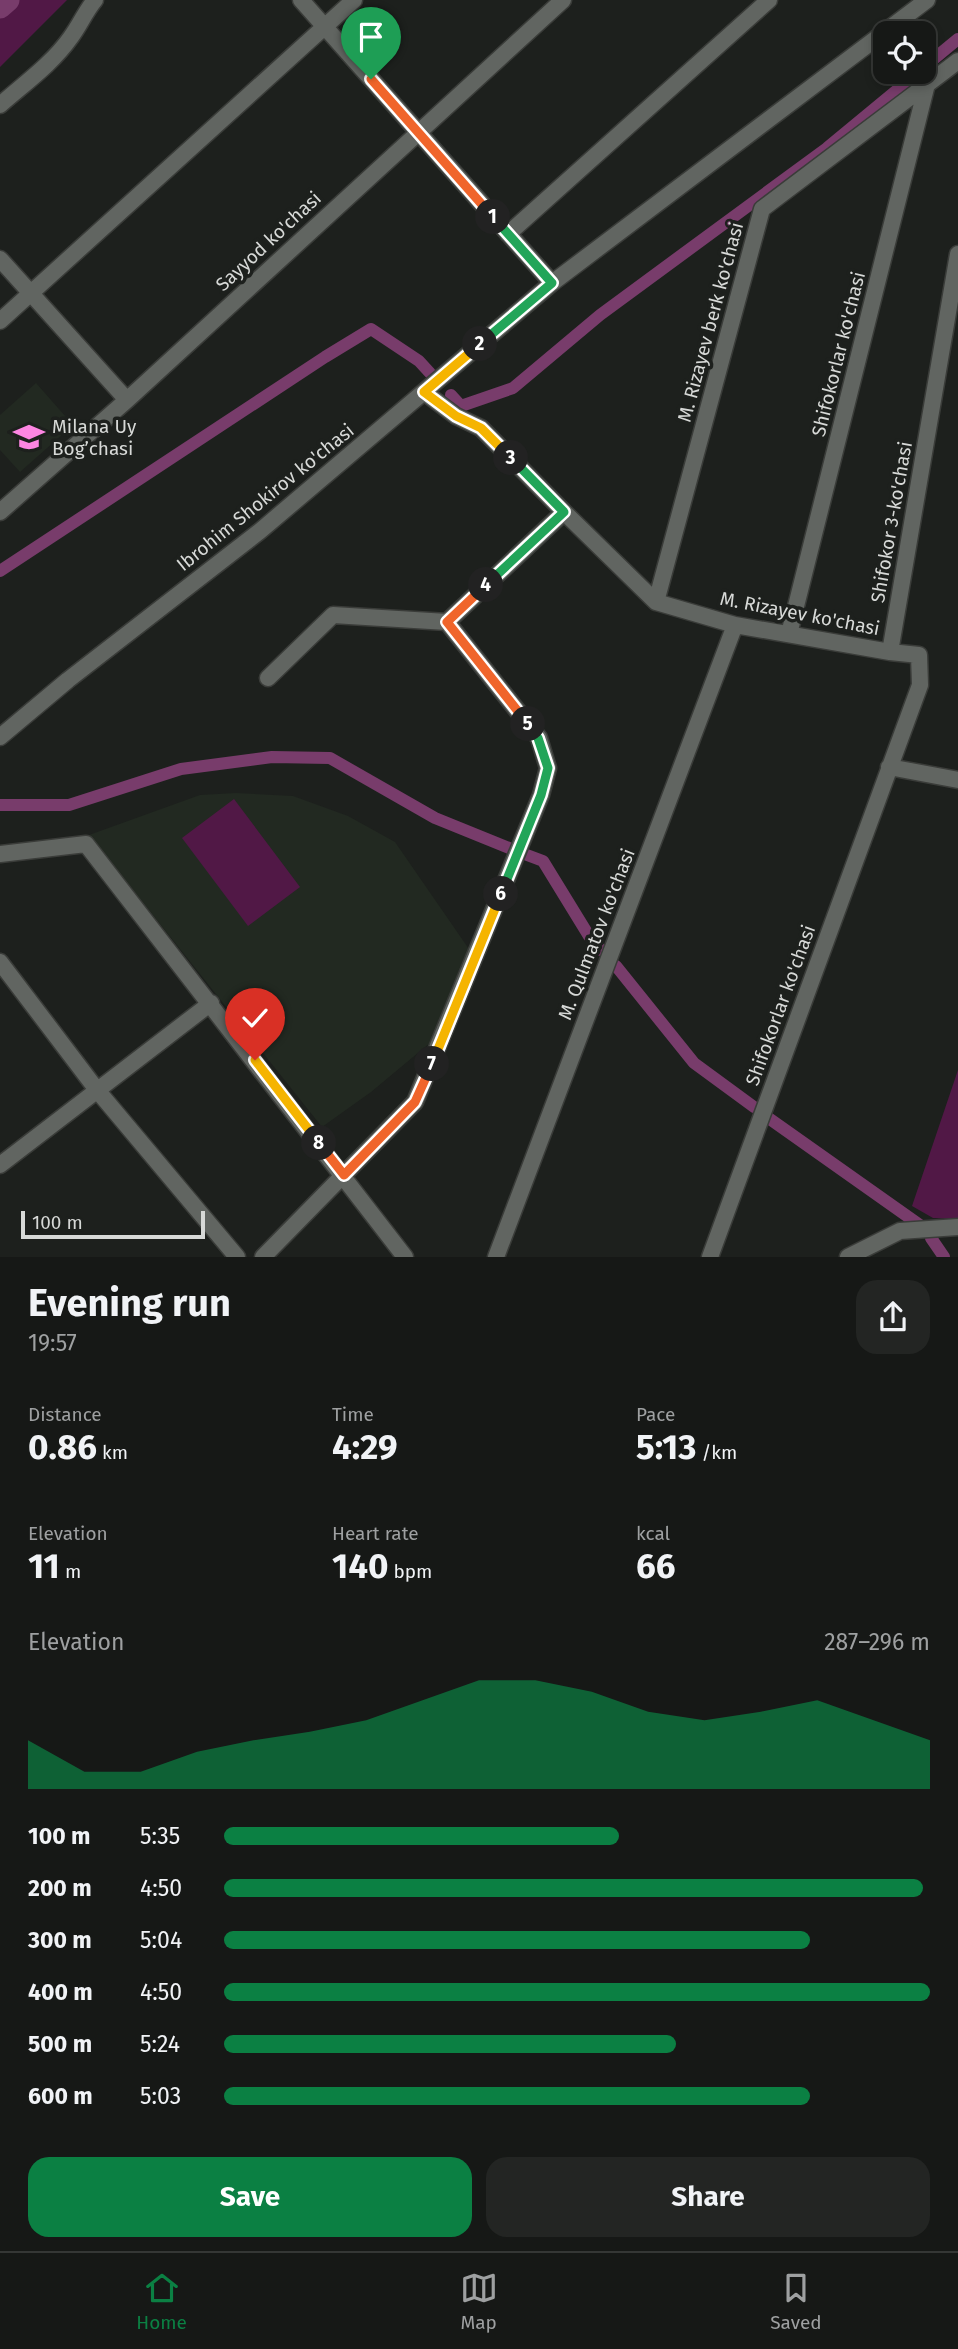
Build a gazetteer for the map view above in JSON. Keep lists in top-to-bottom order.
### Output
{
  "streets": {
    "street": [
      "Sayyod ko'chasi",
      "M. Rizayev berk ko'chasi",
      "Shifokorlar ko'chasi",
      "Ibrohim Shokirov ko'chasi",
      "Shifokor 3-ko'chasi",
      "M. Rizayev ko'chasi",
      "M. Qulmatov ko'chasi"
    ]
  },
  "crossings": [
    ["M. Rizayev berk ko'chasi", "Shifokorlar ko'chasi"],
    ["M. Rizayev berk ko'chasi", "M. Rizayev ko'chasi"],
    ["Shifokorlar ko'chasi", "M. Rizayev ko'chasi"],
    ["Ibrohim Shokirov ko'chasi", "M. Rizayev ko'chasi"],
    ["Shifokor 3-ko'chasi", "M. Rizayev ko'chasi"],
    ["M. Rizayev ko'chasi", "M. Qulmatov ko'chasi"]
  ],
  "places": {
    "school or university": ["Milana Uy Bog’chasi"]
  },
  "scale_bar": "100 m",
  "page": {
    "pins": [
      "1",
      "2",
      "3",
      "4",
      "5",
      "6",
      "7",
      "8"
    ],
    "scale": "100 m",
    "heading": ["Evening run", "19:57"],
    "stats": [
      ["Distance", "0.86 km"],
      ["Time", "4:29"],
      ["Pace", "5:13 /km"],
      ["Elevation", "11 m"],
      ["Heart rate", "140 bpm"],
      ["kcal", "66"]
    ],
    "chart": ["Elevation", "287–296 m"],
    "list": [
      {
        "name": "100 m",
        "note": "5:35"
      },
      {
        "name": "200 m",
        "note": "4:50"
      },
      {
        "name": "300 m",
        "note": "5:04"
      },
      {
        "name": "400 m",
        "note": "4:50"
      },
      {
        "name": "500 m",
        "note": "5:24"
      },
      {
        "name": "600 m",
        "note": "5:03"
      }
    ],
    "buttons": ["Save", "Share"],
    "tabs": ["Home", "Map", "Saved"]
  }
}
